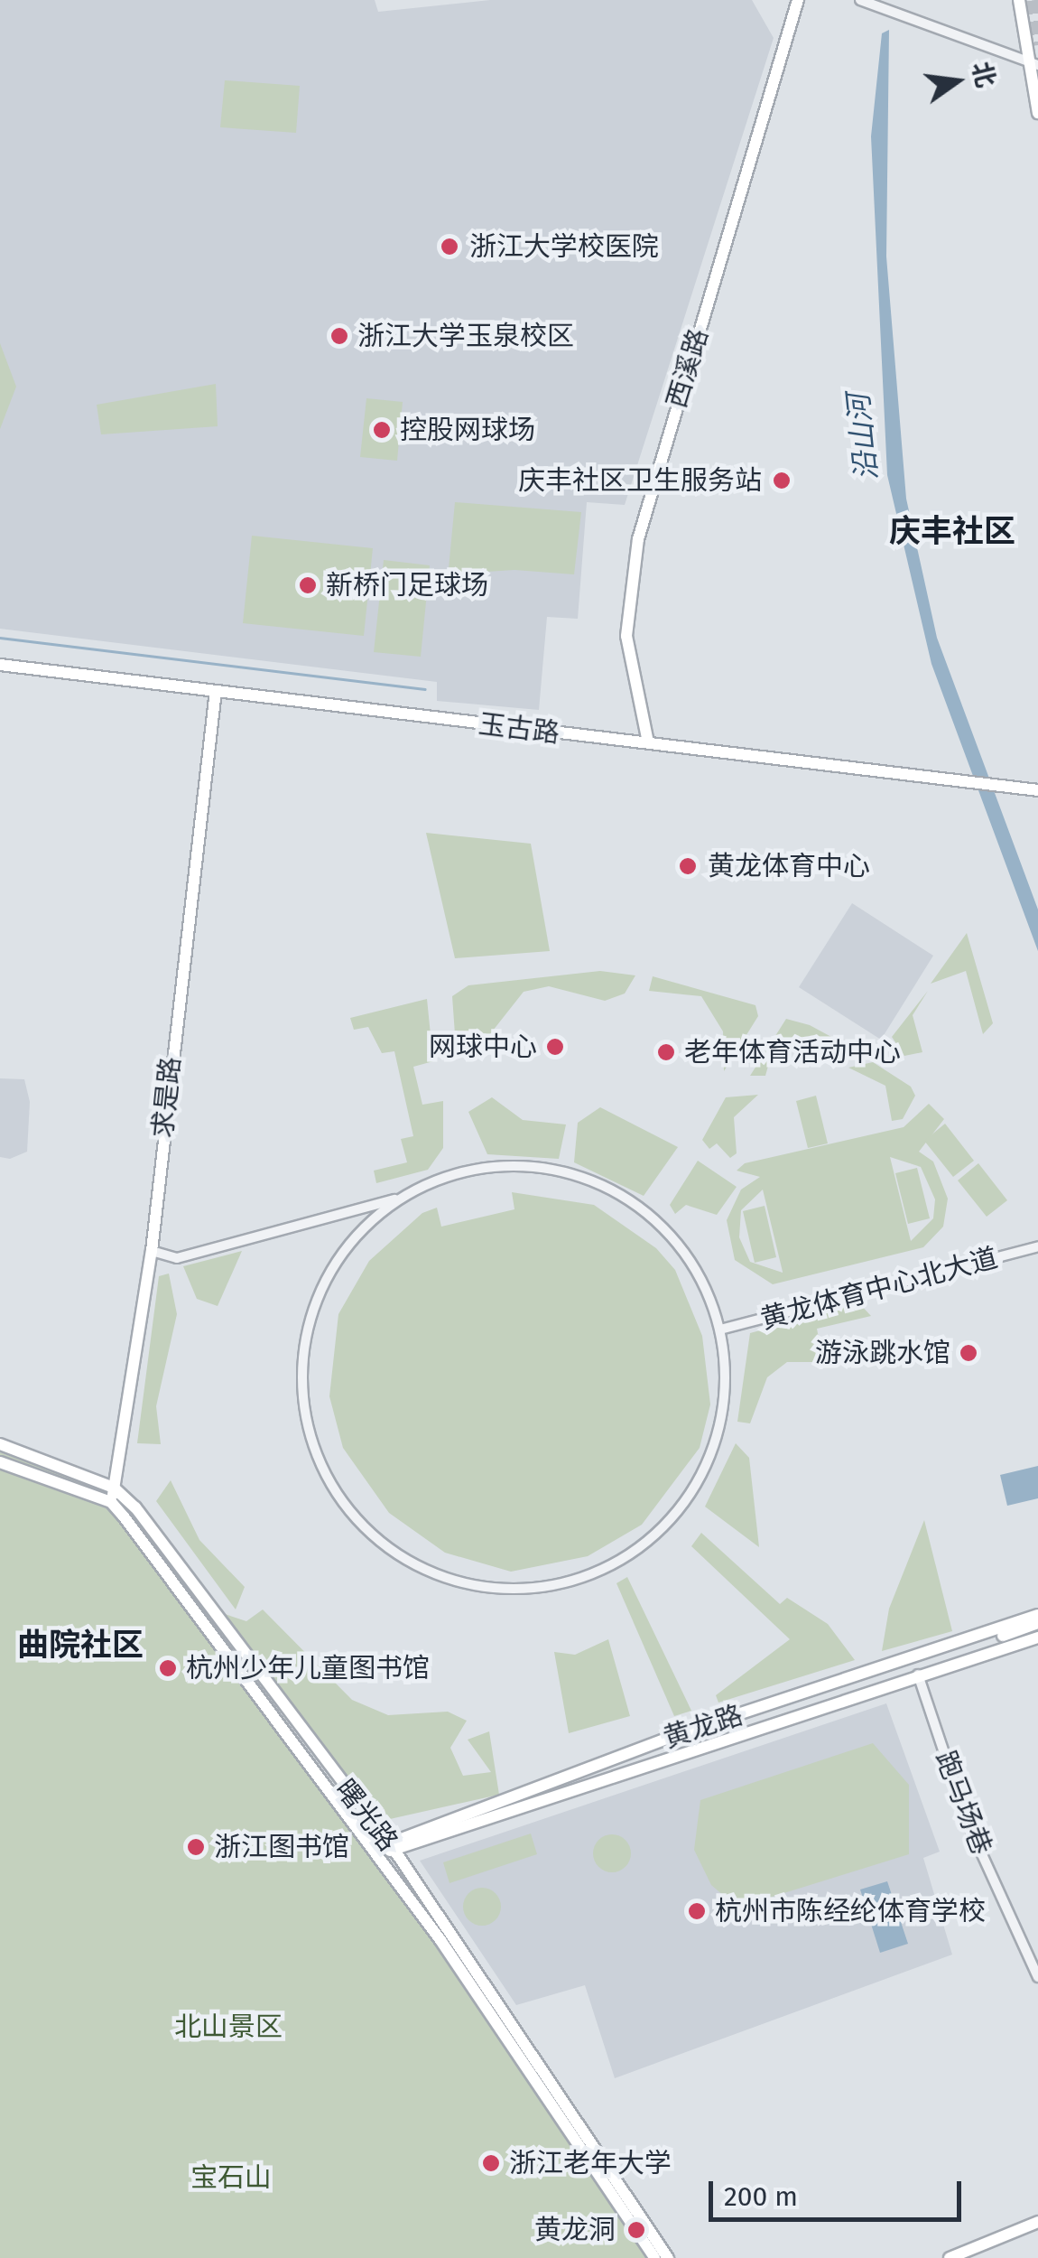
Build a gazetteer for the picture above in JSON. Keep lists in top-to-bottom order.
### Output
{
  "streets": {
    "main road": [
      "西溪路",
      "玉古路",
      "求是路",
      "黄龙路",
      "曙光路"
    ],
    "street": ["黄龙体育中心北大道", "跑马场巷"]
  },
  "crossings": [
    ["西溪路", "玉古路"],
    ["玉古路", "求是路"],
    ["求是路", "曙光路"],
    ["黄龙路", "跑马场巷"],
    ["黄龙路", "曙光路"]
  ],
  "districts": ["庆丰社区", "曲院社区"],
  "water": ["沿山河"],
  "parks": ["北山景区", "宝石山"],
  "places": [
    "浙江大学校医院",
    "浙江大学玉泉校区",
    "控股网球场",
    "庆丰社区卫生服务站",
    "新桥门足球场",
    "黄龙体育中心",
    "网球中心",
    "老年体育活动中心",
    "游泳跳水馆",
    "杭州少年儿童图书馆",
    "浙江图书馆",
    "杭州市陈经纶体育学校",
    "浙江老年大学",
    "黄龙洞"
  ],
  "scale_bar": "200 m",
  "north": "right"
}
